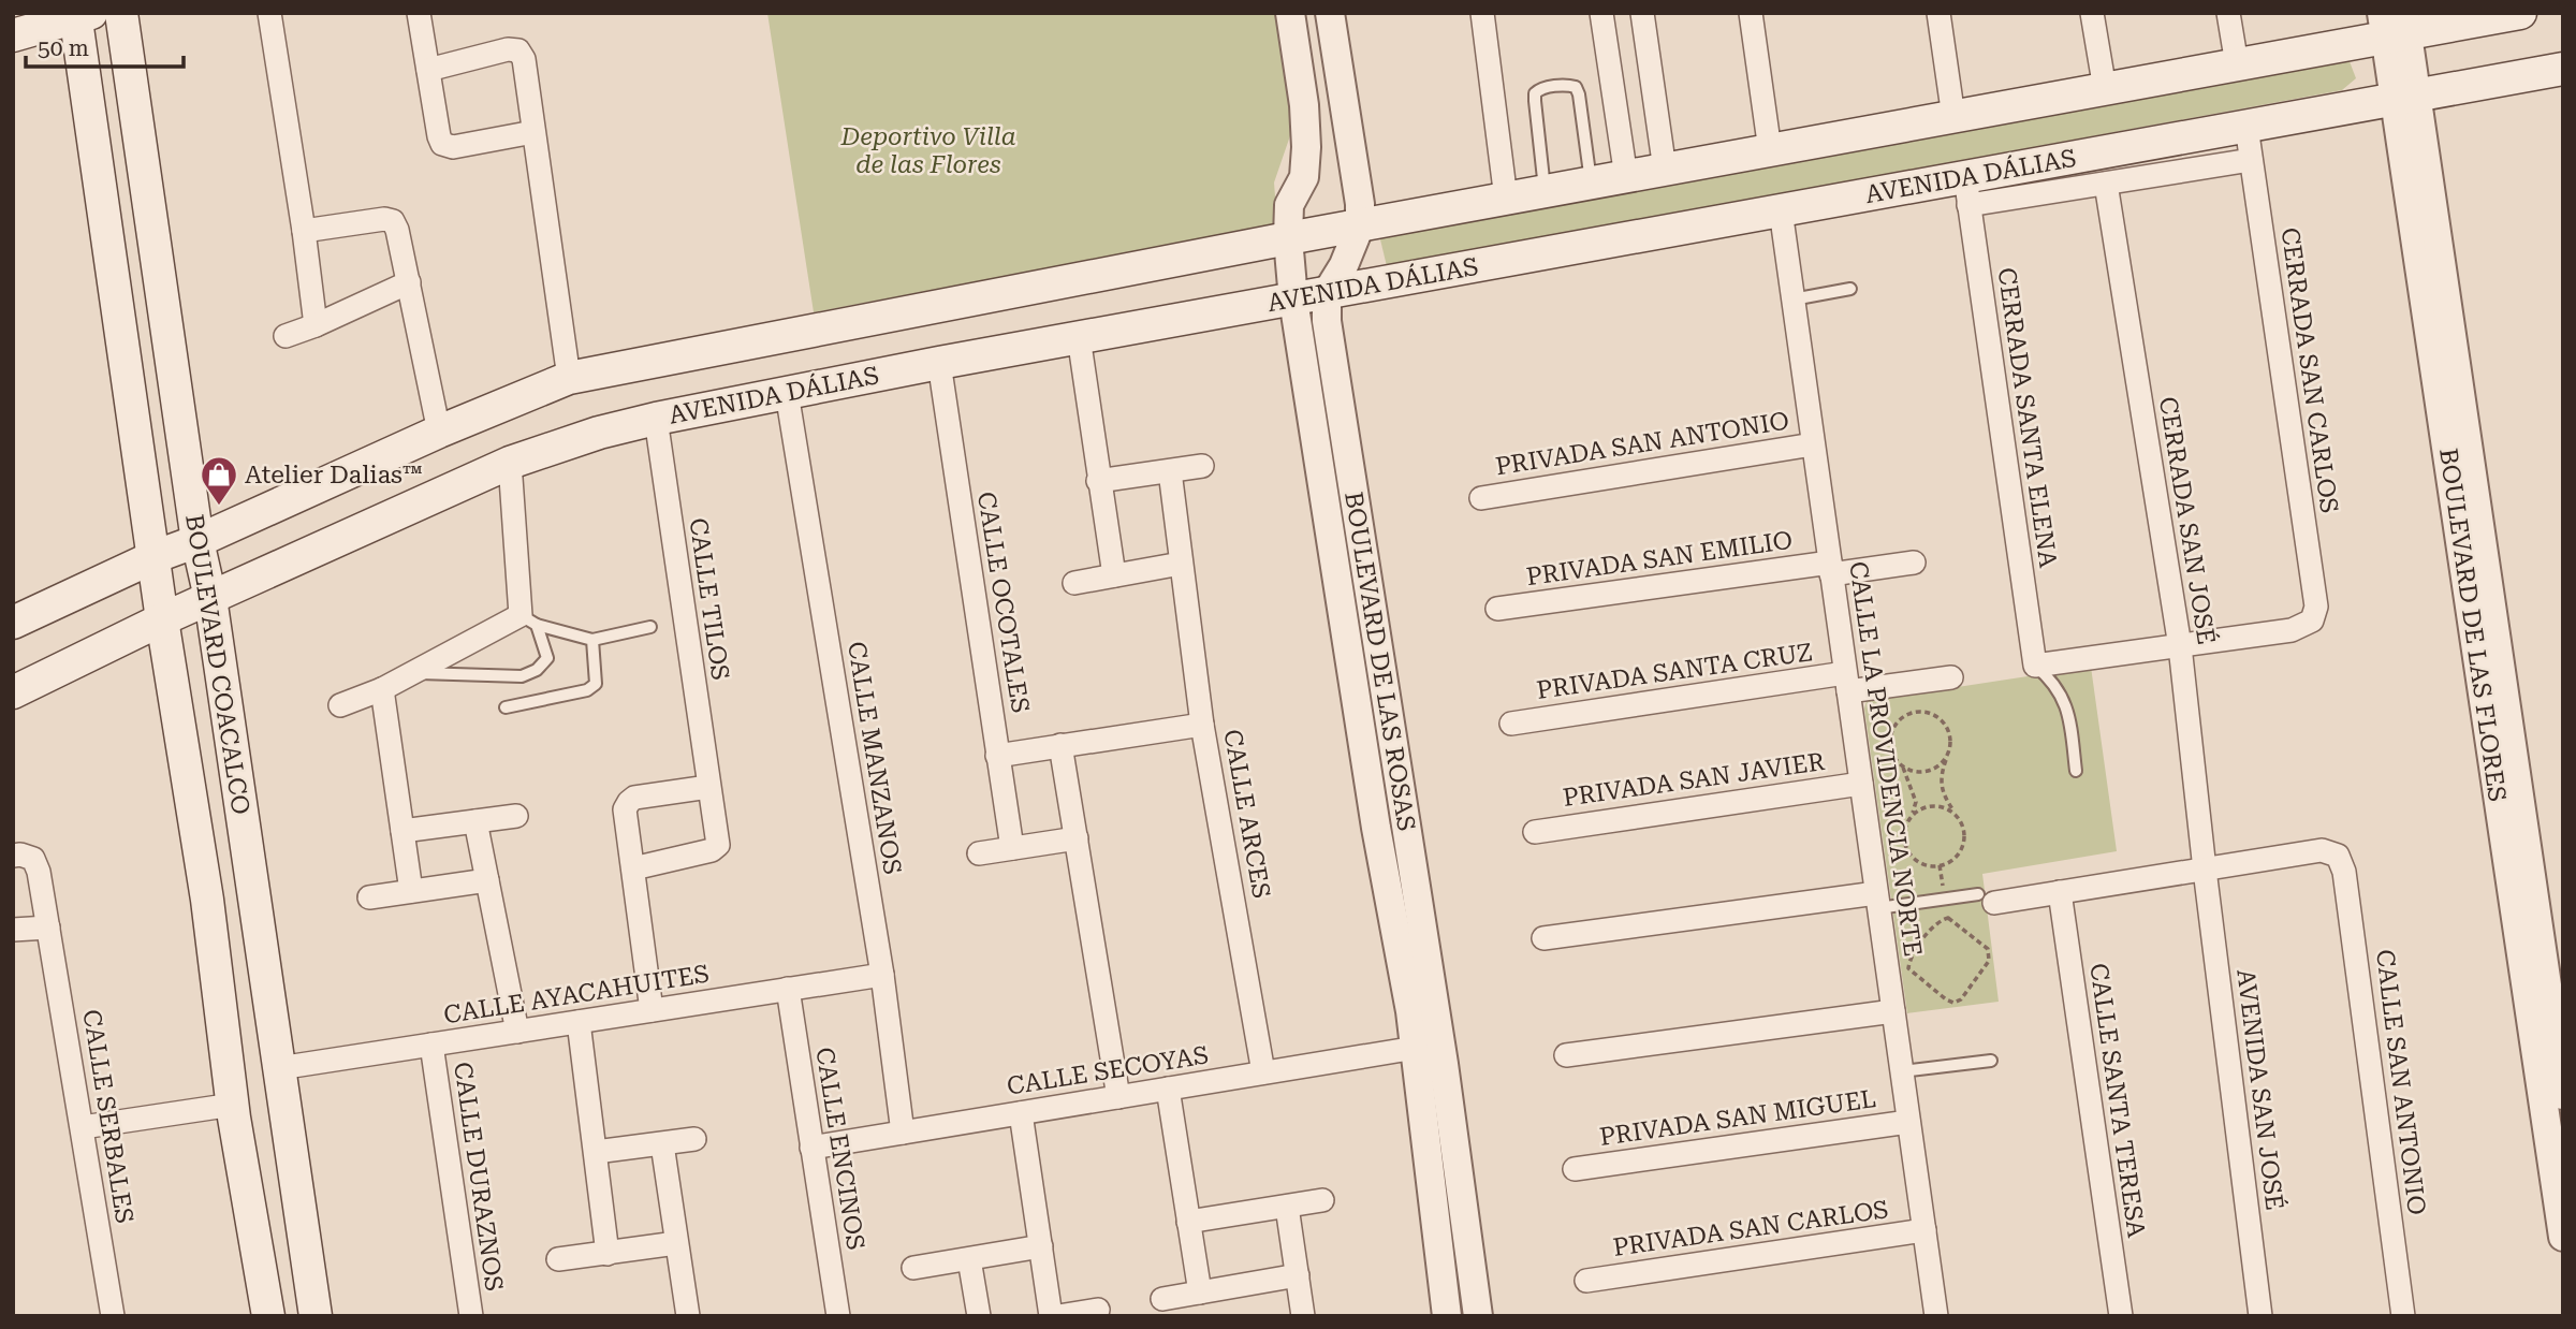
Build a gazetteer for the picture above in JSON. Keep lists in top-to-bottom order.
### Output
{
  "streets": {
    "main road": ["AVENIDA DÁLIAS", "BOULEVARD COACALCO"],
    "street": [
      "CERRADA SAN CARLOS",
      "CERRADA SANTA ELENA",
      "PRIVADA SAN ANTONIO",
      "CERRADA SAN JOSÉ",
      "PRIVADA SAN EMILIO",
      "CALLE TILOS",
      "CALLE OCOTALES",
      "BOULEVARD DE LAS FLORES",
      "BOULEVARD DE LAS ROSAS",
      "PRIVADA SANTA CRUZ",
      "CALLE MANZANOS",
      "CALLE LA PROVIDENCIA NORTE",
      "PRIVADA SAN JAVIER",
      "CALLE ARCES",
      "CALLE AYACAHUITES",
      "CALLE SECOYAS",
      "CALLE SAN ANTONIO",
      "AVENIDA SAN JOSÉ",
      "CALLE SANTA TERESA",
      "CALLE SERBALES",
      "PRIVADA SAN MIGUEL",
      "CALLE ENCINOS",
      "CALLE DURAZNOS",
      "PRIVADA SAN CARLOS"
    ]
  },
  "crossings": [
    ["AVENIDA DÁLIAS", "CERRADA SAN CARLOS"],
    ["AVENIDA DÁLIAS", "CERRADA SANTA ELENA"],
    ["AVENIDA DÁLIAS", "CALLE TILOS"],
    ["AVENIDA DÁLIAS", "CALLE OCOTALES"],
    ["AVENIDA DÁLIAS", "BOULEVARD DE LAS FLORES"],
    ["AVENIDA DÁLIAS", "BOULEVARD DE LAS ROSAS"],
    ["AVENIDA DÁLIAS", "BOULEVARD COACALCO"],
    ["AVENIDA DÁLIAS", "CALLE MANZANOS"],
    ["AVENIDA DÁLIAS", "CALLE LA PROVIDENCIA NORTE"],
    ["CERRADA SAN CARLOS", "CERRADA SAN JOSÉ"],
    ["PRIVADA SAN ANTONIO", "CALLE LA PROVIDENCIA NORTE"],
    ["CERRADA SAN JOSÉ", "CALLE SAN ANTONIO"],
    ["CERRADA SAN JOSÉ", "AVENIDA SAN JOSÉ"],
    ["PRIVADA SAN EMILIO", "CALLE LA PROVIDENCIA NORTE"],
    ["BOULEVARD DE LAS ROSAS", "CALLE SECOYAS"],
    ["BOULEVARD COACALCO", "CALLE AYACAHUITES"],
    ["PRIVADA SANTA CRUZ", "CALLE LA PROVIDENCIA NORTE"],
    ["CALLE MANZANOS", "CALLE AYACAHUITES"],
    ["CALLE MANZANOS", "CALLE SECOYAS"],
    ["CALLE LA PROVIDENCIA NORTE", "PRIVADA SAN JAVIER"],
    ["CALLE LA PROVIDENCIA NORTE", "PRIVADA SAN MIGUEL"],
    ["CALLE LA PROVIDENCIA NORTE", "PRIVADA SAN CARLOS"],
    ["CALLE ARCES", "CALLE SECOYAS"],
    ["CALLE AYACAHUITES", "CALLE ENCINOS"],
    ["CALLE AYACAHUITES", "CALLE DURAZNOS"],
    ["CALLE SECOYAS", "CALLE ENCINOS"],
    ["CALLE SAN ANTONIO", "AVENIDA SAN JOSÉ"]
  ],
  "parks": ["Deportivo Villa de las Flores"],
  "places": {
    "shop": ["Atelier Dalias™"]
  },
  "scale_bar": "50 m"
}
